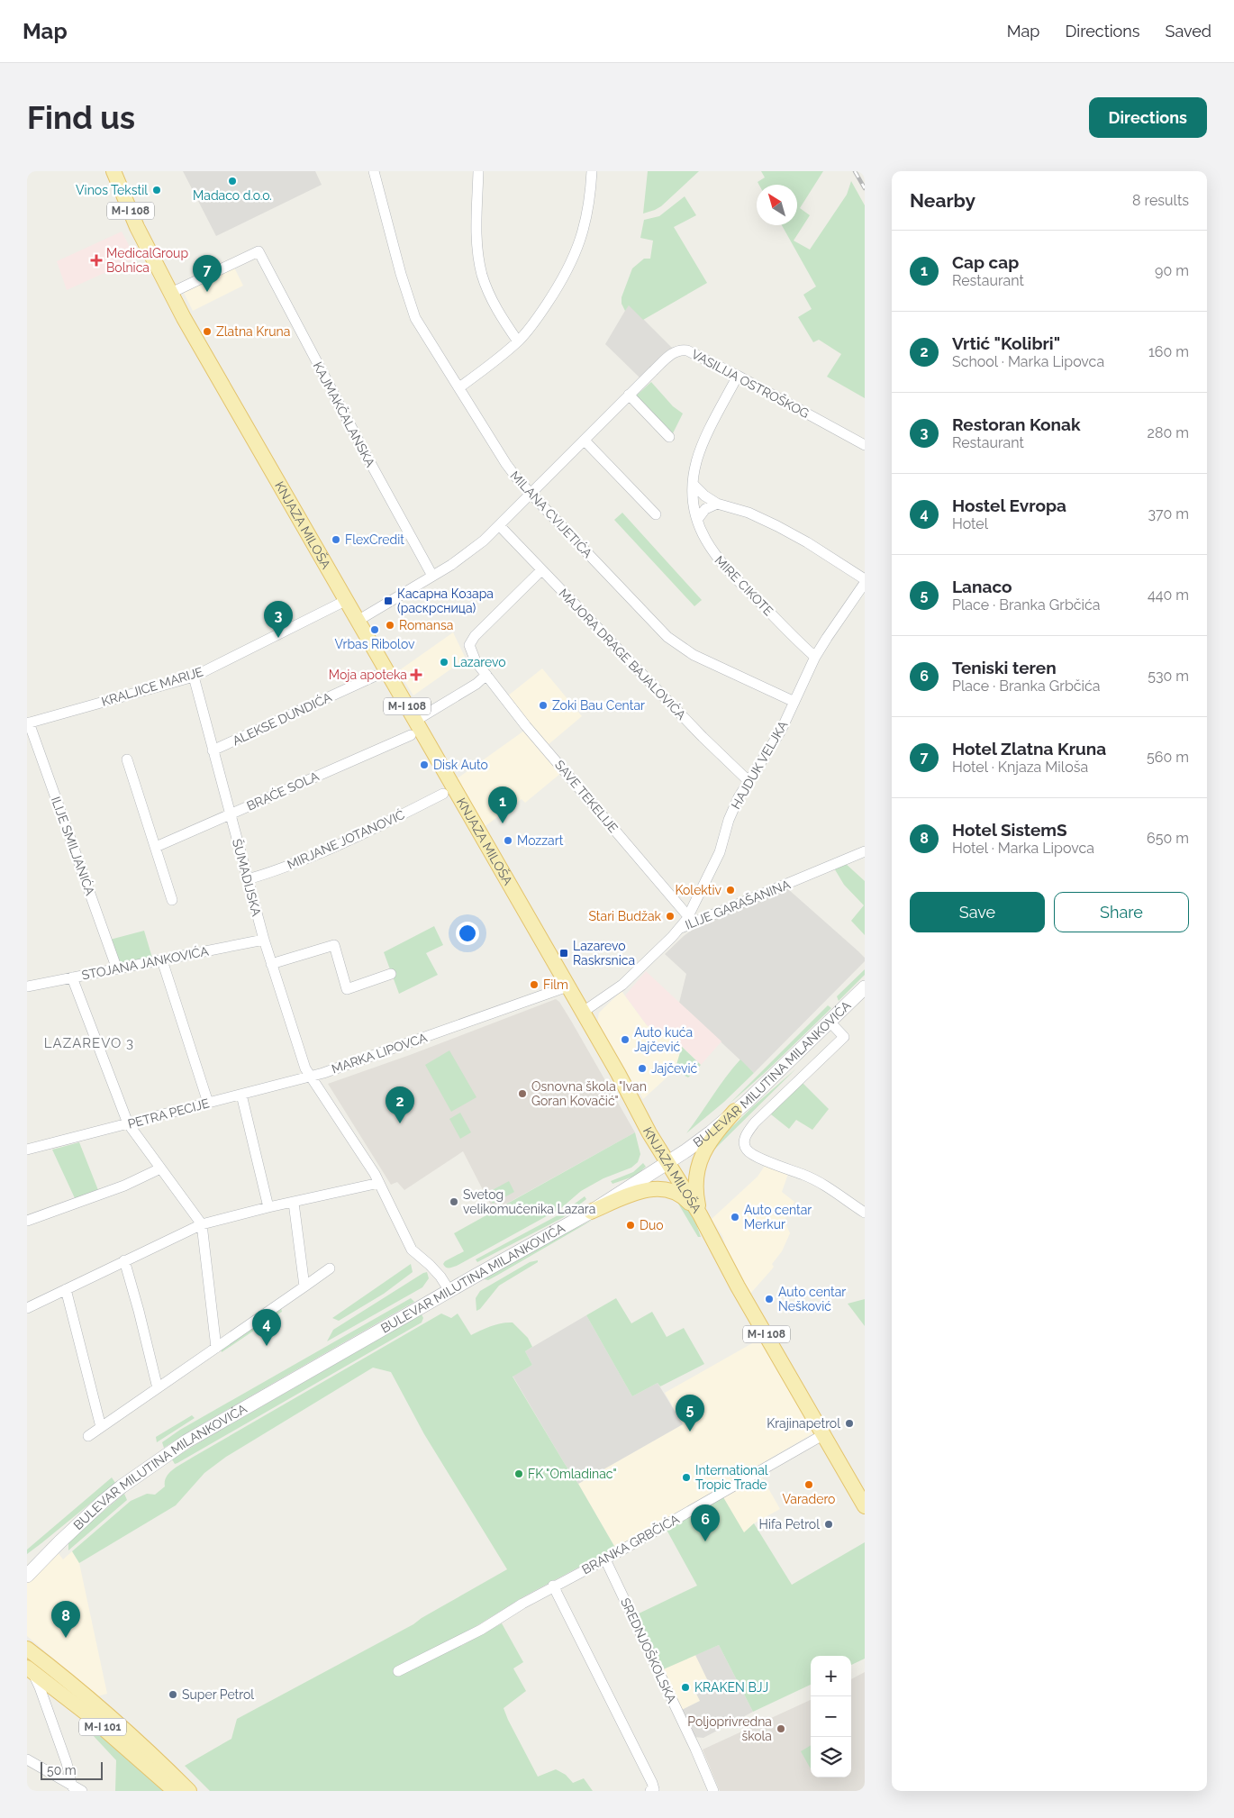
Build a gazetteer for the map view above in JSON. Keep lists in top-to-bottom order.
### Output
{
  "streets": {
    "main road": ["M-I 108", "KNJAZA MILOŠA", "M-I 101"],
    "street": [
      "VASILIJA OSTROŠKOG",
      "KAJMAKČALANSKA",
      "MILANA CVIJETIĆA",
      "MIRE CIKOTE",
      "MAJORA DRAGE BAJALOVIĆA",
      "KRALJICE MARIJE",
      "ALEKSE DUNDIĆA",
      "HAJDUK VELJKA",
      "BRAĆE SOLA",
      "SAVE TEKELIJE",
      "MIRJANE JOTANOVIĆ",
      "ILIJE SMILJANIĆA",
      "ŠUMADIJSKA",
      "ILIJE GARAŠANINA",
      "STOJANA JANKOVIĆA",
      "MARKA LIPOVCA",
      "BULEVAR MILUTINA MILANKOVIĆA",
      "PETRA PECIJE",
      "BRANKA GRBČIĆA",
      "SREDNJOŠKOLSKA"
    ]
  },
  "crossings": [
    ["VASILIJA OSTROŠKOG", "KAJMAKČALANSKA"],
    ["VASILIJA OSTROŠKOG", "MILANA CVIJETIĆA"],
    ["VASILIJA OSTROŠKOG", "KNJAZA MILOŠA"],
    ["VASILIJA OSTROŠKOG", "MIRE CIKOTE"],
    ["VASILIJA OSTROŠKOG", "MAJORA DRAGE BAJALOVIĆA"],
    ["KAJMAKČALANSKA", "KNJAZA MILOŠA"],
    ["MILANA CVIJETIĆA", "HAJDUK VELJKA"],
    ["KNJAZA MILOŠA", "KRALJICE MARIJE"],
    ["KNJAZA MILOŠA", "ILIJE GARAŠANINA"],
    ["KNJAZA MILOŠA", "MARKA LIPOVCA"],
    ["KNJAZA MILOŠA", "BULEVAR MILUTINA MILANKOVIĆA"],
    ["KNJAZA MILOŠA", "BRANKA GRBČIĆA"],
    ["MIRE CIKOTE", "HAJDUK VELJKA"],
    ["MAJORA DRAGE BAJALOVIĆA", "HAJDUK VELJKA"],
    ["MAJORA DRAGE BAJALOVIĆA", "SAVE TEKELIJE"],
    ["KRALJICE MARIJE", "ILIJE SMILJANIĆA"],
    ["KRALJICE MARIJE", "ŠUMADIJSKA"],
    ["ALEKSE DUNDIĆA", "ŠUMADIJSKA"],
    ["HAJDUK VELJKA", "SAVE TEKELIJE"],
    ["HAJDUK VELJKA", "ILIJE GARAŠANINA"],
    ["BRAĆE SOLA", "ŠUMADIJSKA"],
    ["MIRJANE JOTANOVIĆ", "ŠUMADIJSKA"],
    ["ILIJE SMILJANIĆA", "STOJANA JANKOVIĆA"],
    ["ŠUMADIJSKA", "STOJANA JANKOVIĆA"],
    ["ŠUMADIJSKA", "MARKA LIPOVCA"],
    ["ŠUMADIJSKA", "PETRA PECIJE"],
    ["MARKA LIPOVCA", "PETRA PECIJE"],
    ["BRANKA GRBČIĆA", "SREDNJOŠKOLSKA"]
  ],
  "districts": ["LAZAREVO 3"],
  "places": {
    "other": [
      "Madaco d.o.o.",
      "Vinos Tekstil",
      "Zlatna Kruna",
      "FlexCredit",
      "Romansa",
      "Vrbas Ribolov",
      "Lazarevo",
      "Zoki Bau Centar",
      "Disk Auto",
      "Mozzart",
      "Kolektiv",
      "Stari Budžak",
      "Film",
      "Auto kuća Jajčević",
      "Jajčević",
      "Osnovna škola \"Ivan Goran Kovačić\"",
      "Svetog velikomučenika Lazara",
      "Auto centar Merkur",
      "Duo",
      "Auto centar Nešković",
      "Krajinapetrol",
      "FK \"Omladinac\"",
      "International Tropic Trade",
      "Varadero",
      "Hifa Petrol",
      "KRAKEN BJJ",
      "Super Petrol",
      "Poljoprivredna škola"
    ],
    "health": ["MedicalGroup Bolnica", "Moja apoteka"],
    "transit": ["Касарна Козара (раскрсница)", "Lazarevo Raskrsnica"]
  },
  "scale_bar": "50 m",
  "north": "top left",
  "page": {
    "header": "Map",
    "nav": ["Map", "Directions", "Saved"],
    "buttons": [
      "Directions",
      ["Save", "Share"]
    ],
    "title": "Find us",
    "heading": ["Nearby", "8 results"],
    "list": [
      {
        "mark": "1",
        "name": "Cap cap",
        "note": "Restaurant",
        "value": "90 m"
      },
      {
        "mark": "2",
        "name": "Vrtić \"Kolibri\"",
        "note": "School · Marka Lipovca",
        "value": "160 m"
      },
      {
        "mark": "3",
        "name": "Restoran Konak",
        "note": "Restaurant",
        "value": "280 m"
      },
      {
        "mark": "4",
        "name": "Hostel Evropa",
        "note": "Hotel",
        "value": "370 m"
      },
      {
        "mark": "5",
        "name": "Lanaco",
        "note": "Place · Branka Grbčića",
        "value": "440 m"
      },
      {
        "mark": "6",
        "name": "Teniski teren",
        "note": "Place · Branka Grbčića",
        "value": "530 m"
      },
      {
        "mark": "7",
        "name": "Hotel Zlatna Kruna",
        "note": "Hotel · Knjaza Miloša",
        "value": "560 m"
      },
      {
        "mark": "8",
        "name": "Hotel SistemS",
        "note": "Hotel · Marka Lipovca",
        "value": "650 m"
      }
    ],
    "pins": [
      "7",
      "3",
      "1",
      "2",
      "4",
      "5",
      "6",
      "8"
    ],
    "map_buttons": ["+", "−"],
    "scale": "50 m"
  }
}
